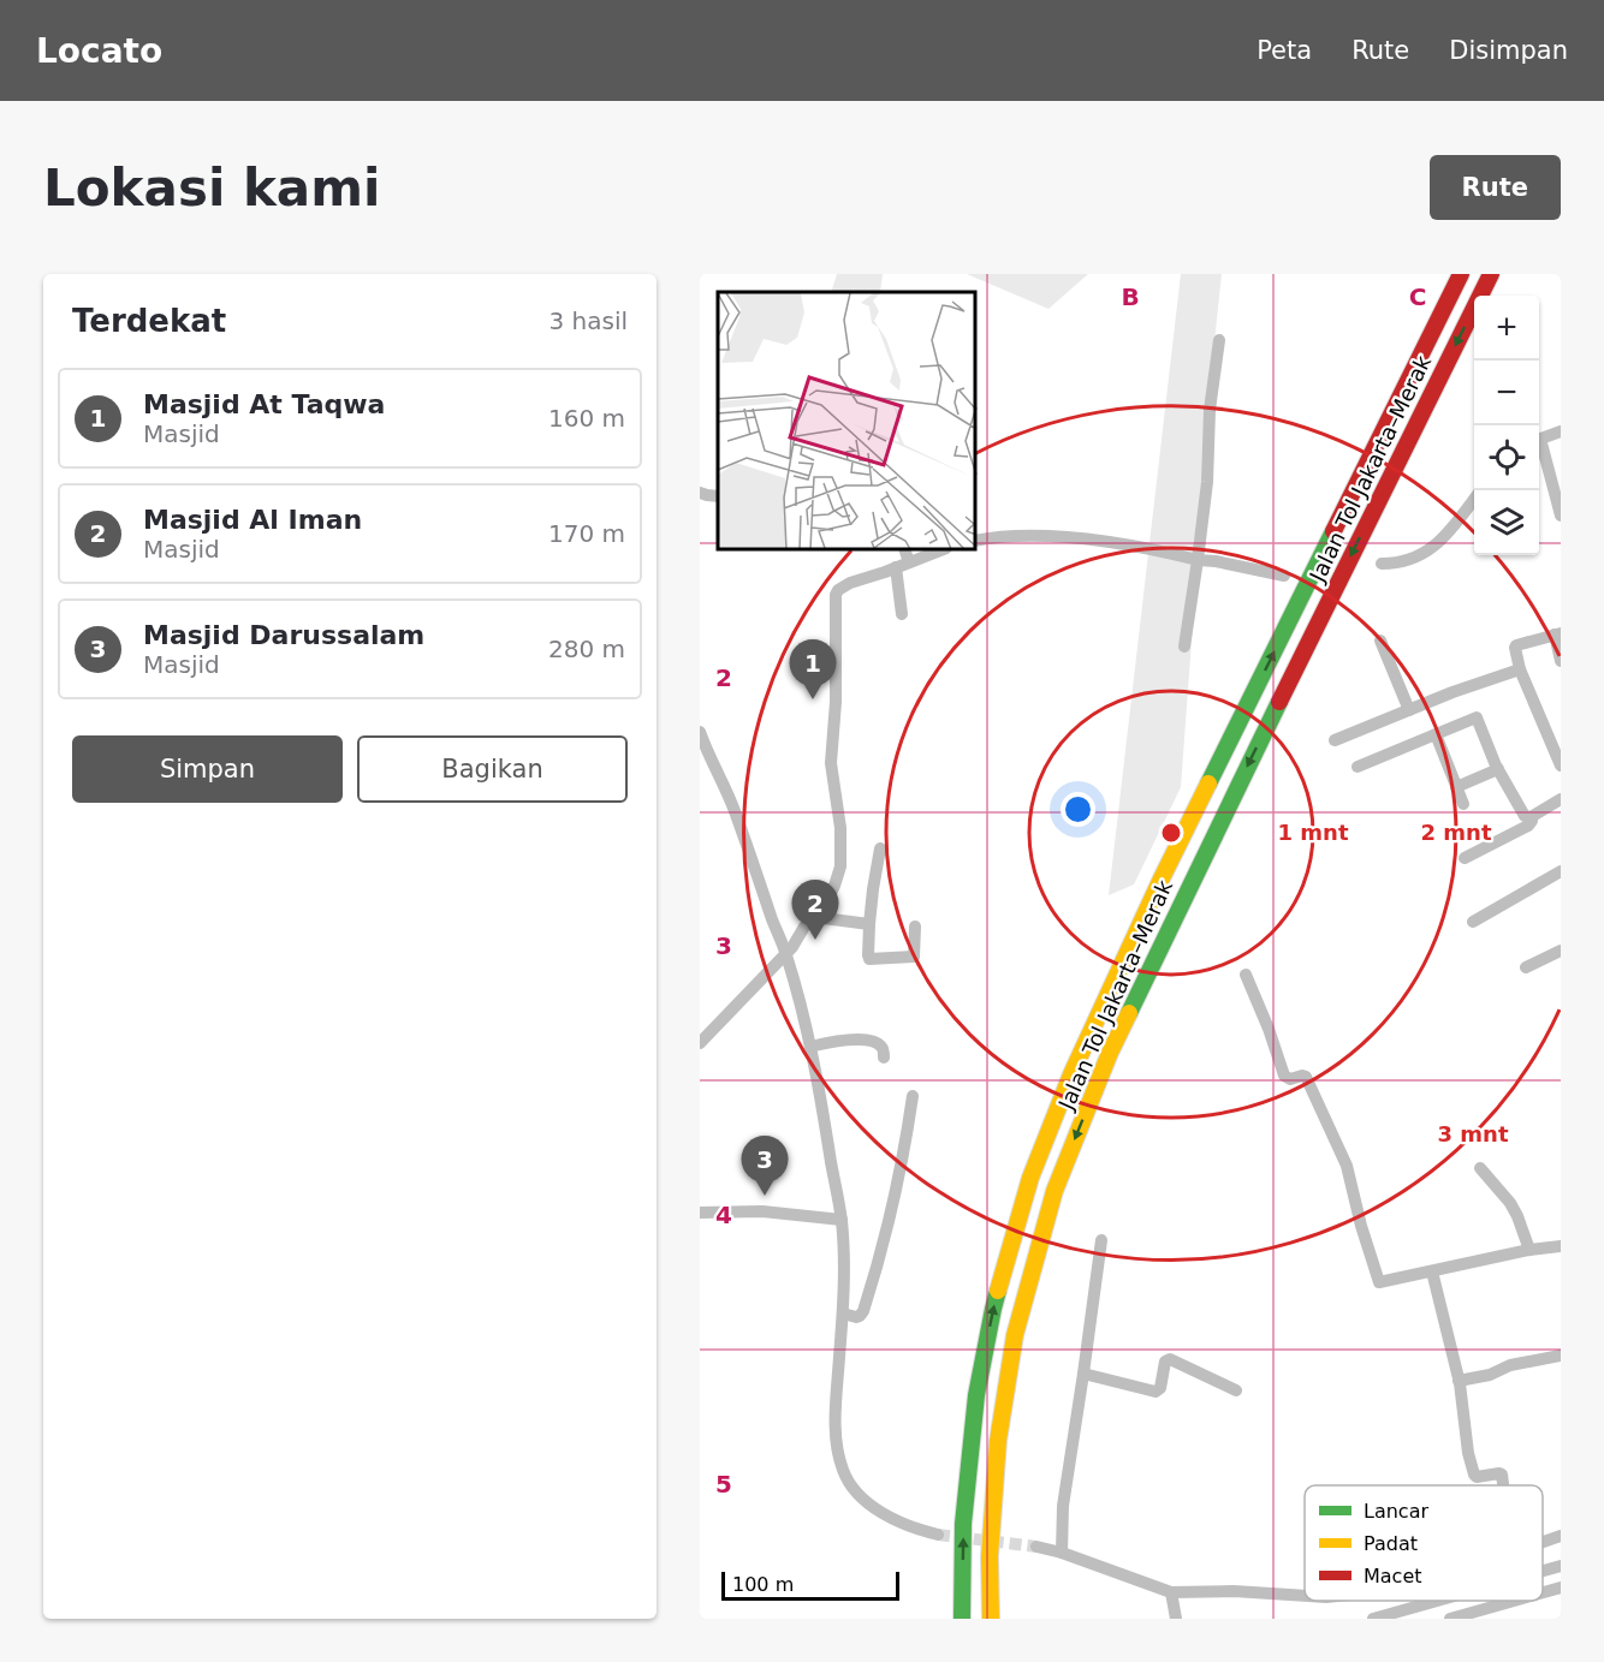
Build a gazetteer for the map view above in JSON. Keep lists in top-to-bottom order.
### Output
{
  "streets": {
    "highway": ["Jalan Tol Jakarta–Merak"]
  },
  "legend": ["Lancar", "Padat", "Macet"],
  "scale_bar": "100 m",
  "page": {
    "header": "Locato",
    "nav": ["Peta", "Rute", "Disimpan"],
    "buttons": [
      "Rute",
      ["Simpan", "Bagikan"]
    ],
    "title": "Lokasi kami",
    "heading": ["Terdekat", "3 hasil"],
    "map_buttons": ["+", "−"],
    "list": [
      {
        "mark": "1",
        "name": "Masjid At Taqwa",
        "note": "Masjid",
        "value": "160 m"
      },
      {
        "mark": "2",
        "name": "Masjid Al Iman",
        "note": "Masjid",
        "value": "170 m"
      },
      {
        "mark": "3",
        "name": "Masjid Darussalam",
        "note": "Masjid",
        "value": "280 m"
      }
    ],
    "pins": ["1", "2", "3"],
    "scale": "100 m"
  },
  "grid": {
    "columns": ["B", "C"],
    "rows": [
      "2",
      "3",
      "4",
      "5"
    ]
  },
  "rings": ["1 mnt", "2 mnt", "3 mnt"]
}
